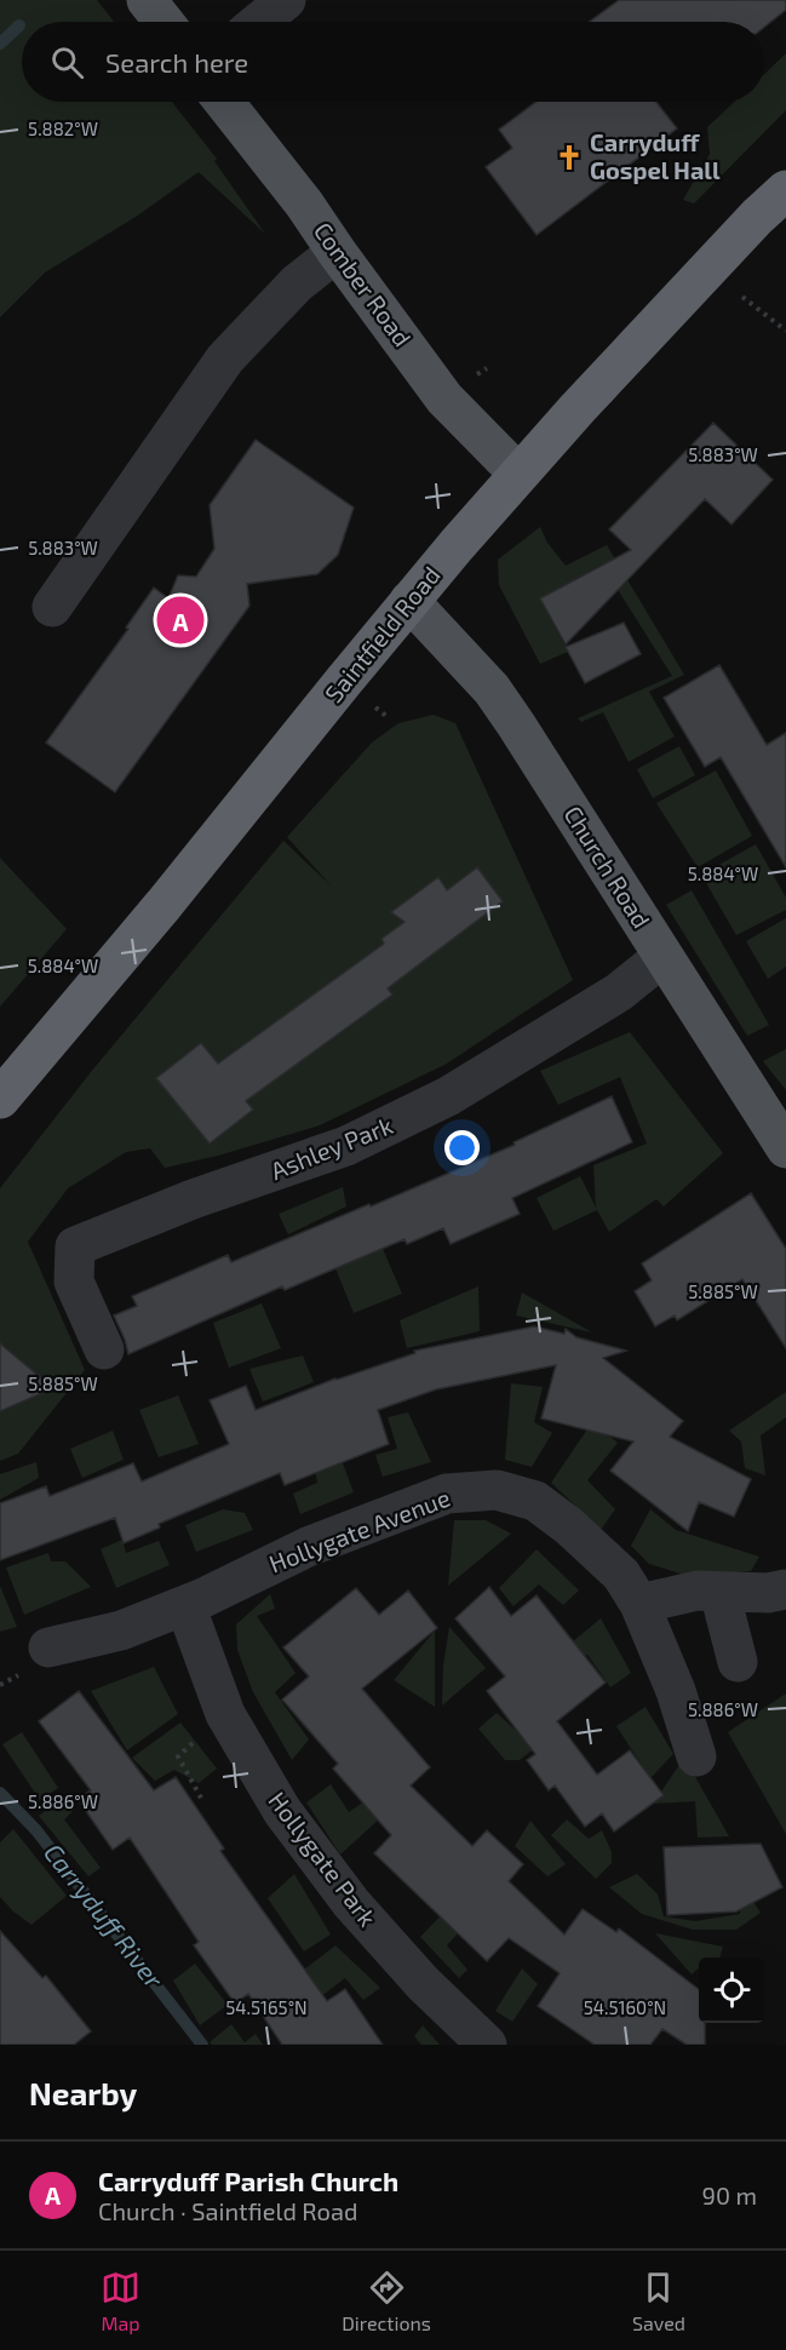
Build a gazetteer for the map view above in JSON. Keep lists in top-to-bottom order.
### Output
{
  "streets": {
    "highway": ["Saintfield Road"],
    "main road": ["Comber Road", "Church Road"],
    "street": ["Ashley Park", "Hollygate Avenue", "Hollygate Park"]
  },
  "crossings": [
    ["Comber Road", "Saintfield Road"],
    ["Saintfield Road", "Church Road"],
    ["Church Road", "Ashley Park"],
    ["Hollygate Avenue", "Hollygate Park"]
  ],
  "water": ["Carryduff River"],
  "places": {
    "church": ["Carryduff Gospel Hall"]
  },
  "page": {
    "search": "Search here",
    "pins": "A",
    "heading": "Nearby",
    "list": [
      {
        "mark": "A",
        "name": "Carryduff Parish Church",
        "note": "Church · Saintfield Road",
        "value": "90 m"
      }
    ],
    "nav": ["Map", "Directions", "Saved"]
  },
  "coordinates": [
    "5.882°W",
    "5.883°W",
    "5.884°W",
    "5.885°W",
    "5.886°W",
    "54.5165°N",
    "54.5160°N"
  ]
}
